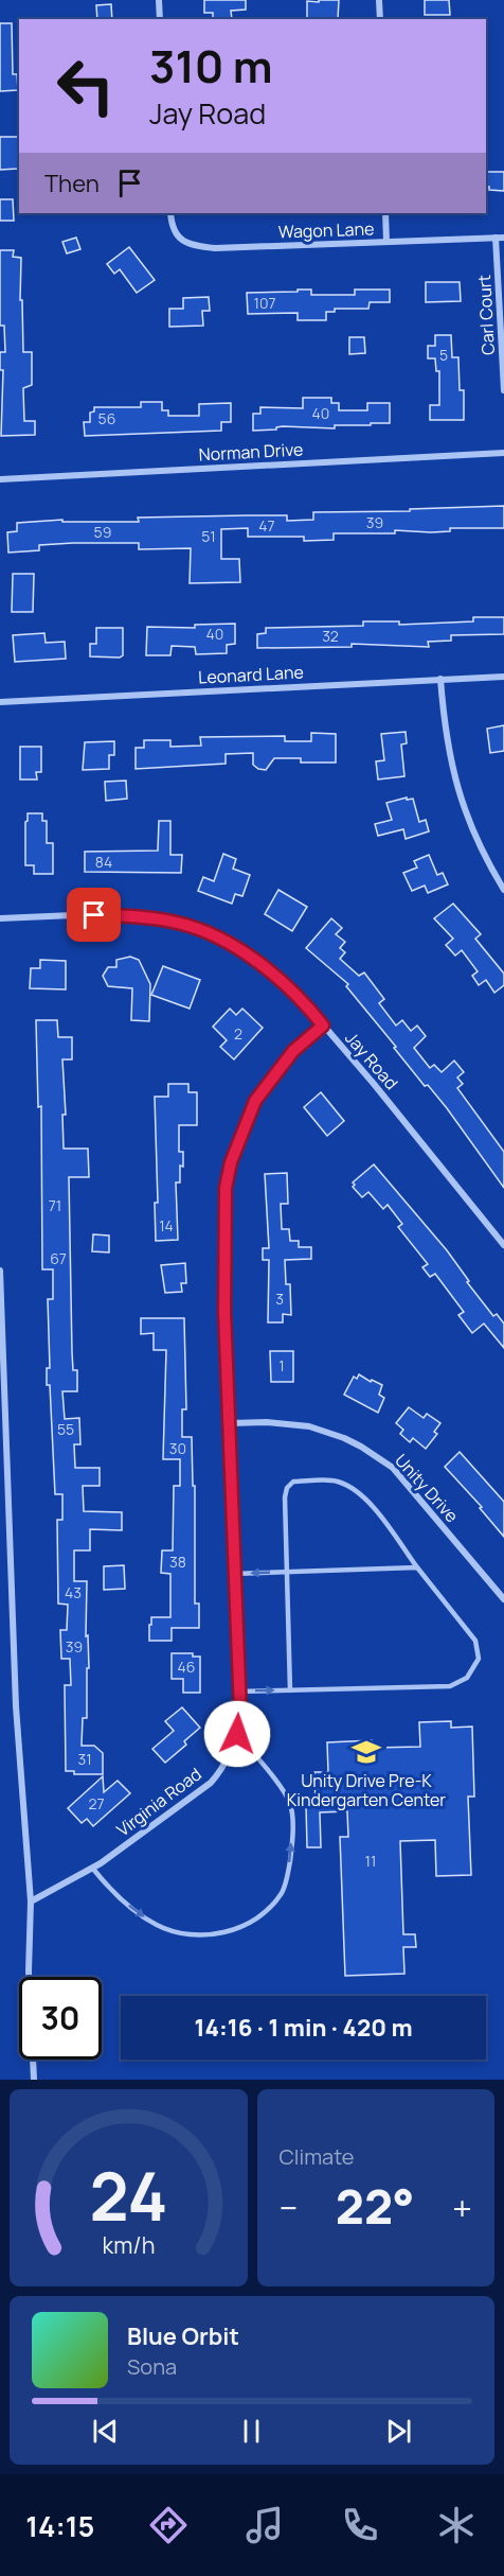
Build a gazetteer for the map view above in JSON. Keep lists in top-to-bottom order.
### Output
{
  "streets": {
    "street": [
      "Wagon Lane",
      "Carl Court",
      "Norman Drive",
      "Leonard Lane",
      "Jay Road",
      "Unity Drive",
      "Virginia Road"
    ]
  },
  "crossings": [
    ["Wagon Lane", "Carl Court"],
    ["Jay Road", "Virginia Road"],
    ["Unity Drive", "Virginia Road"]
  ],
  "places": {
    "school or university": ["Unity Drive Pre-K Kindergarten Center"]
  },
  "house_numbers": [
    "107",
    "5",
    "40",
    "56",
    "39",
    "47",
    "59",
    "51",
    "40",
    "32",
    "84",
    "2",
    "71",
    "14",
    "67",
    "3",
    "1",
    "55",
    "30",
    "38",
    "43",
    "39",
    "46",
    "31",
    "27",
    "11"
  ],
  "page": {
    "turn": ["310 m", "Jay Road"],
    "then": "Then",
    "limit": "30",
    "trip": "14:16 · 1 min · 420 m",
    "tile": "Climate",
    "heat": ["−", "22°", "+"],
    "song": ["Blue Orbit", "Sona"],
    "tabs": "14:15",
    "gauge": ["24", "km/h"]
  }
}
